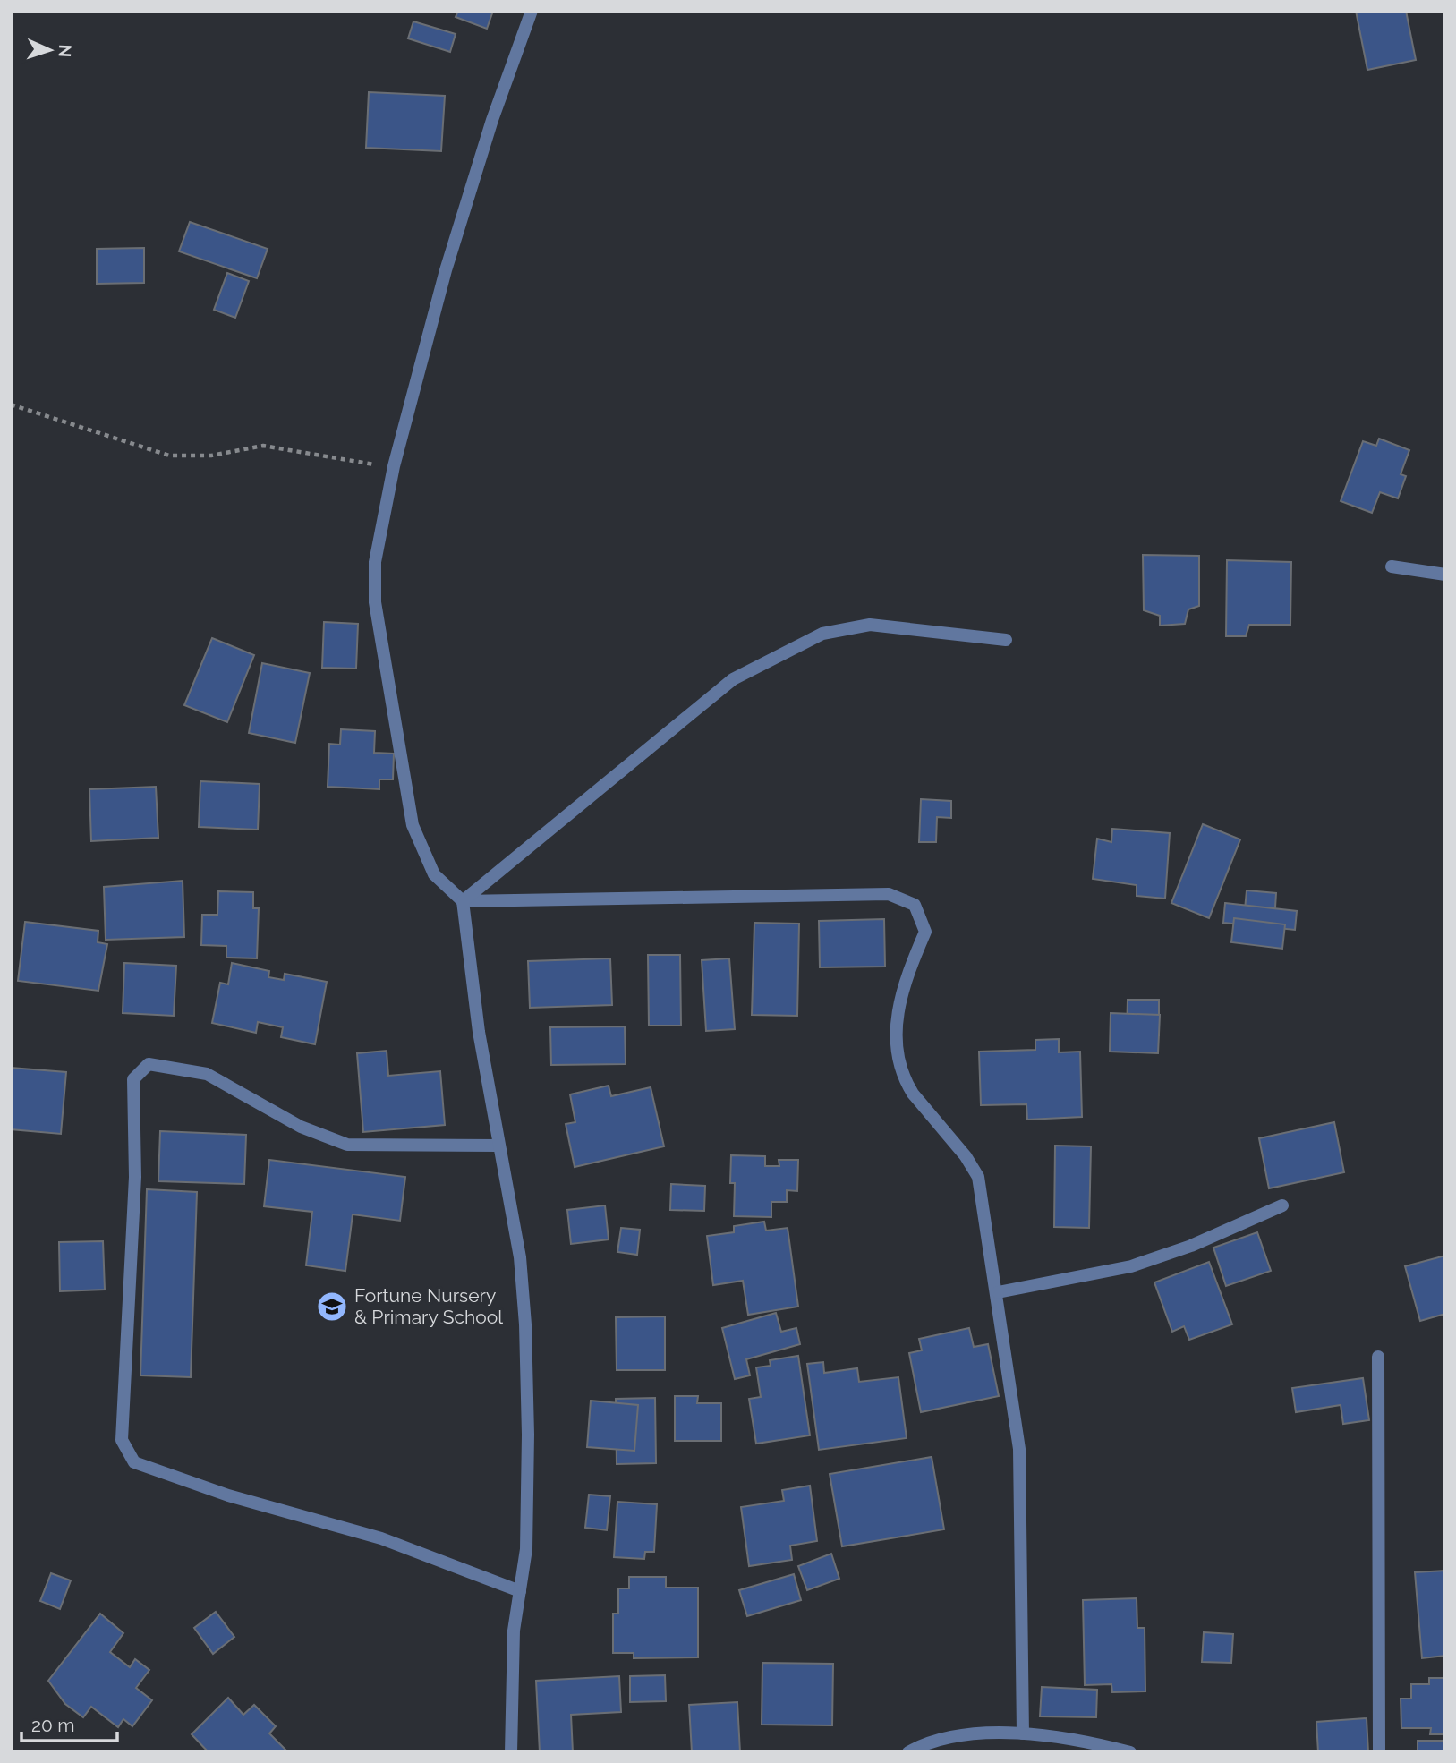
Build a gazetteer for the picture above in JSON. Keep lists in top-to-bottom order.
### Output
{
  "places": {
    "school or university": ["Fortune Nursery & Primary School"]
  },
  "scale_bar": "20 m",
  "north": "right"
}
